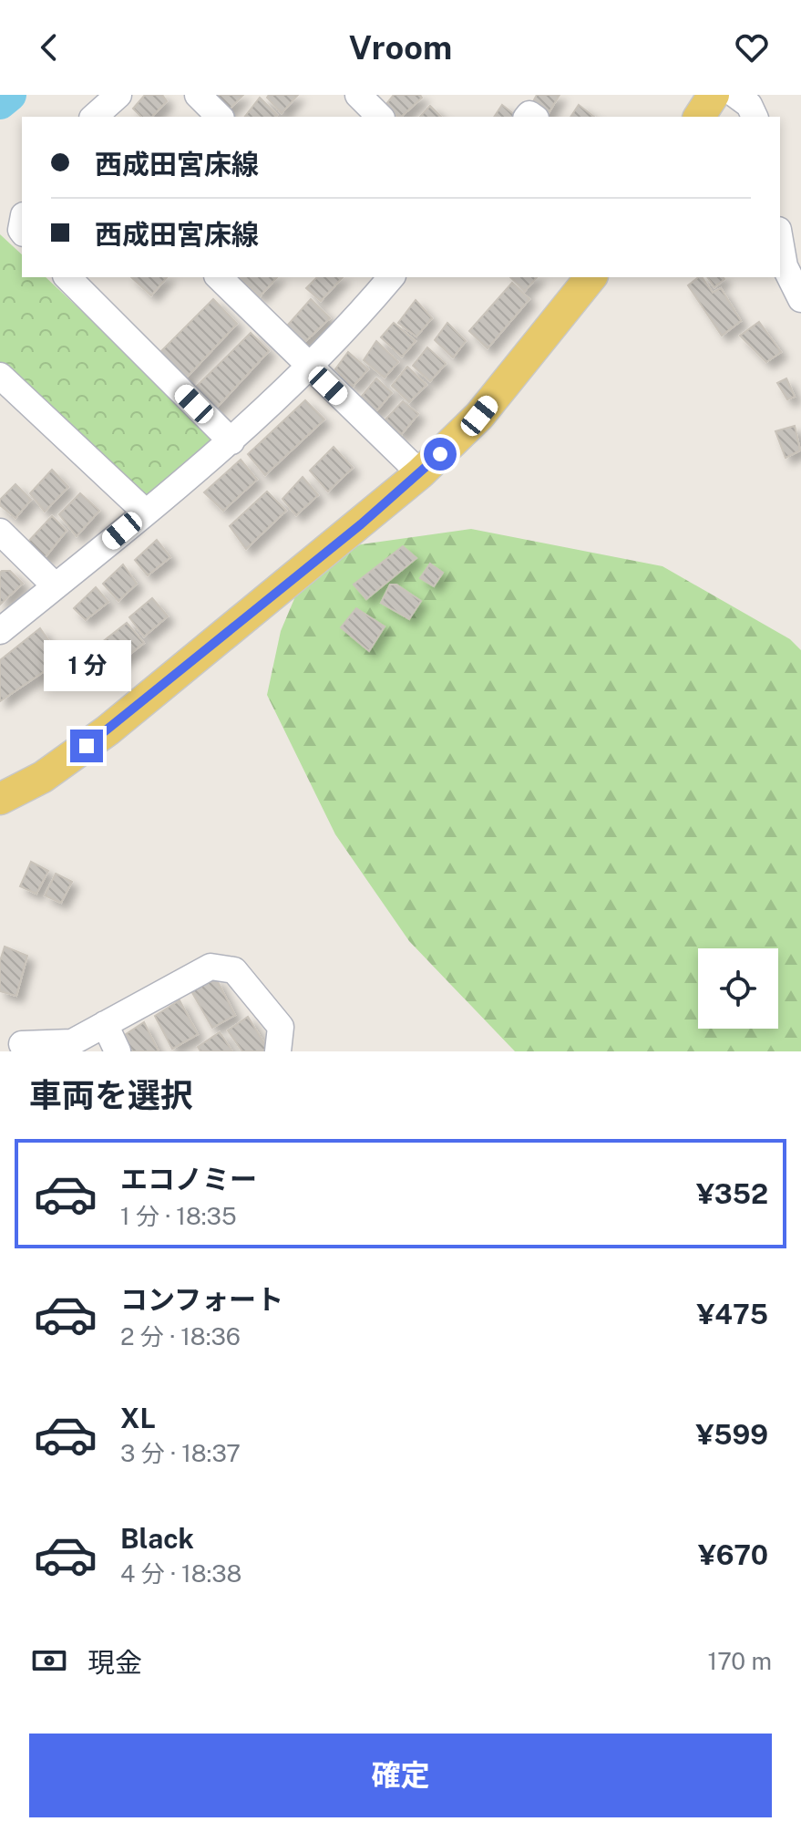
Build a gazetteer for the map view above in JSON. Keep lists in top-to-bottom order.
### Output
{
  "page": {
    "header": "Vroom",
    "banner": ["西成田宮床線", "西成田宮床線"],
    "bubble": "1 分",
    "heading": "車両を選択",
    "list": [
      {
        "name": "エコノミー",
        "note": "1 分 · 18:35",
        "value": "¥352"
      },
      {
        "name": "コンフォート",
        "note": "2 分 · 18:36",
        "value": "¥475"
      },
      {
        "name": "XL",
        "note": "3 分 · 18:37",
        "value": "¥599"
      },
      {
        "name": "Black",
        "note": "4 分 · 18:38",
        "value": "¥670"
      }
    ],
    "pay": ["現金", "170 m"],
    "buttons": "確定"
  }
}
